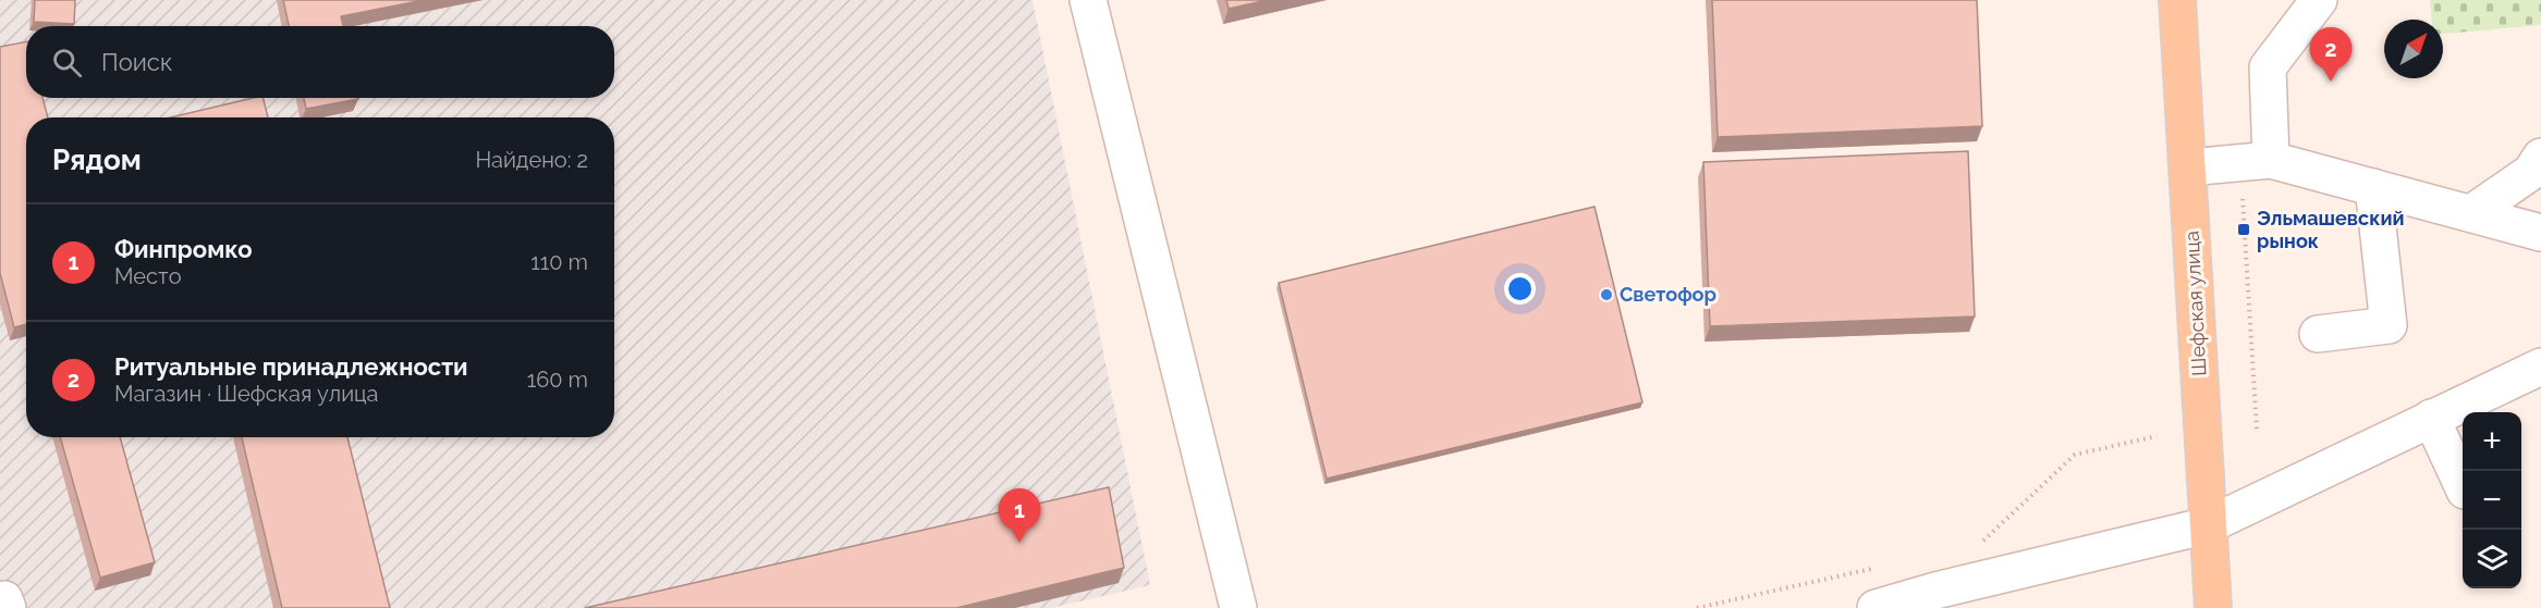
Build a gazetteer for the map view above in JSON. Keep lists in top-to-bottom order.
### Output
{
  "streets": {
    "main road": ["Шефская улица"]
  },
  "places": {
    "transit": ["Эльмашевский рынок"],
    "other": ["Светофор"]
  },
  "north": "top right",
  "page": {
    "search": "Поиск",
    "pins": ["2", "1"],
    "heading": ["Рядом", "Найдено: 2"],
    "list": [
      {
        "mark": "1",
        "name": "Финпромко",
        "note": "Место",
        "value": "110 m"
      },
      {
        "mark": "2",
        "name": "Ритуальные принадлежности",
        "note": "Магазин · Шефская улица",
        "value": "160 m"
      }
    ],
    "map_buttons": ["+", "−"]
  }
}
